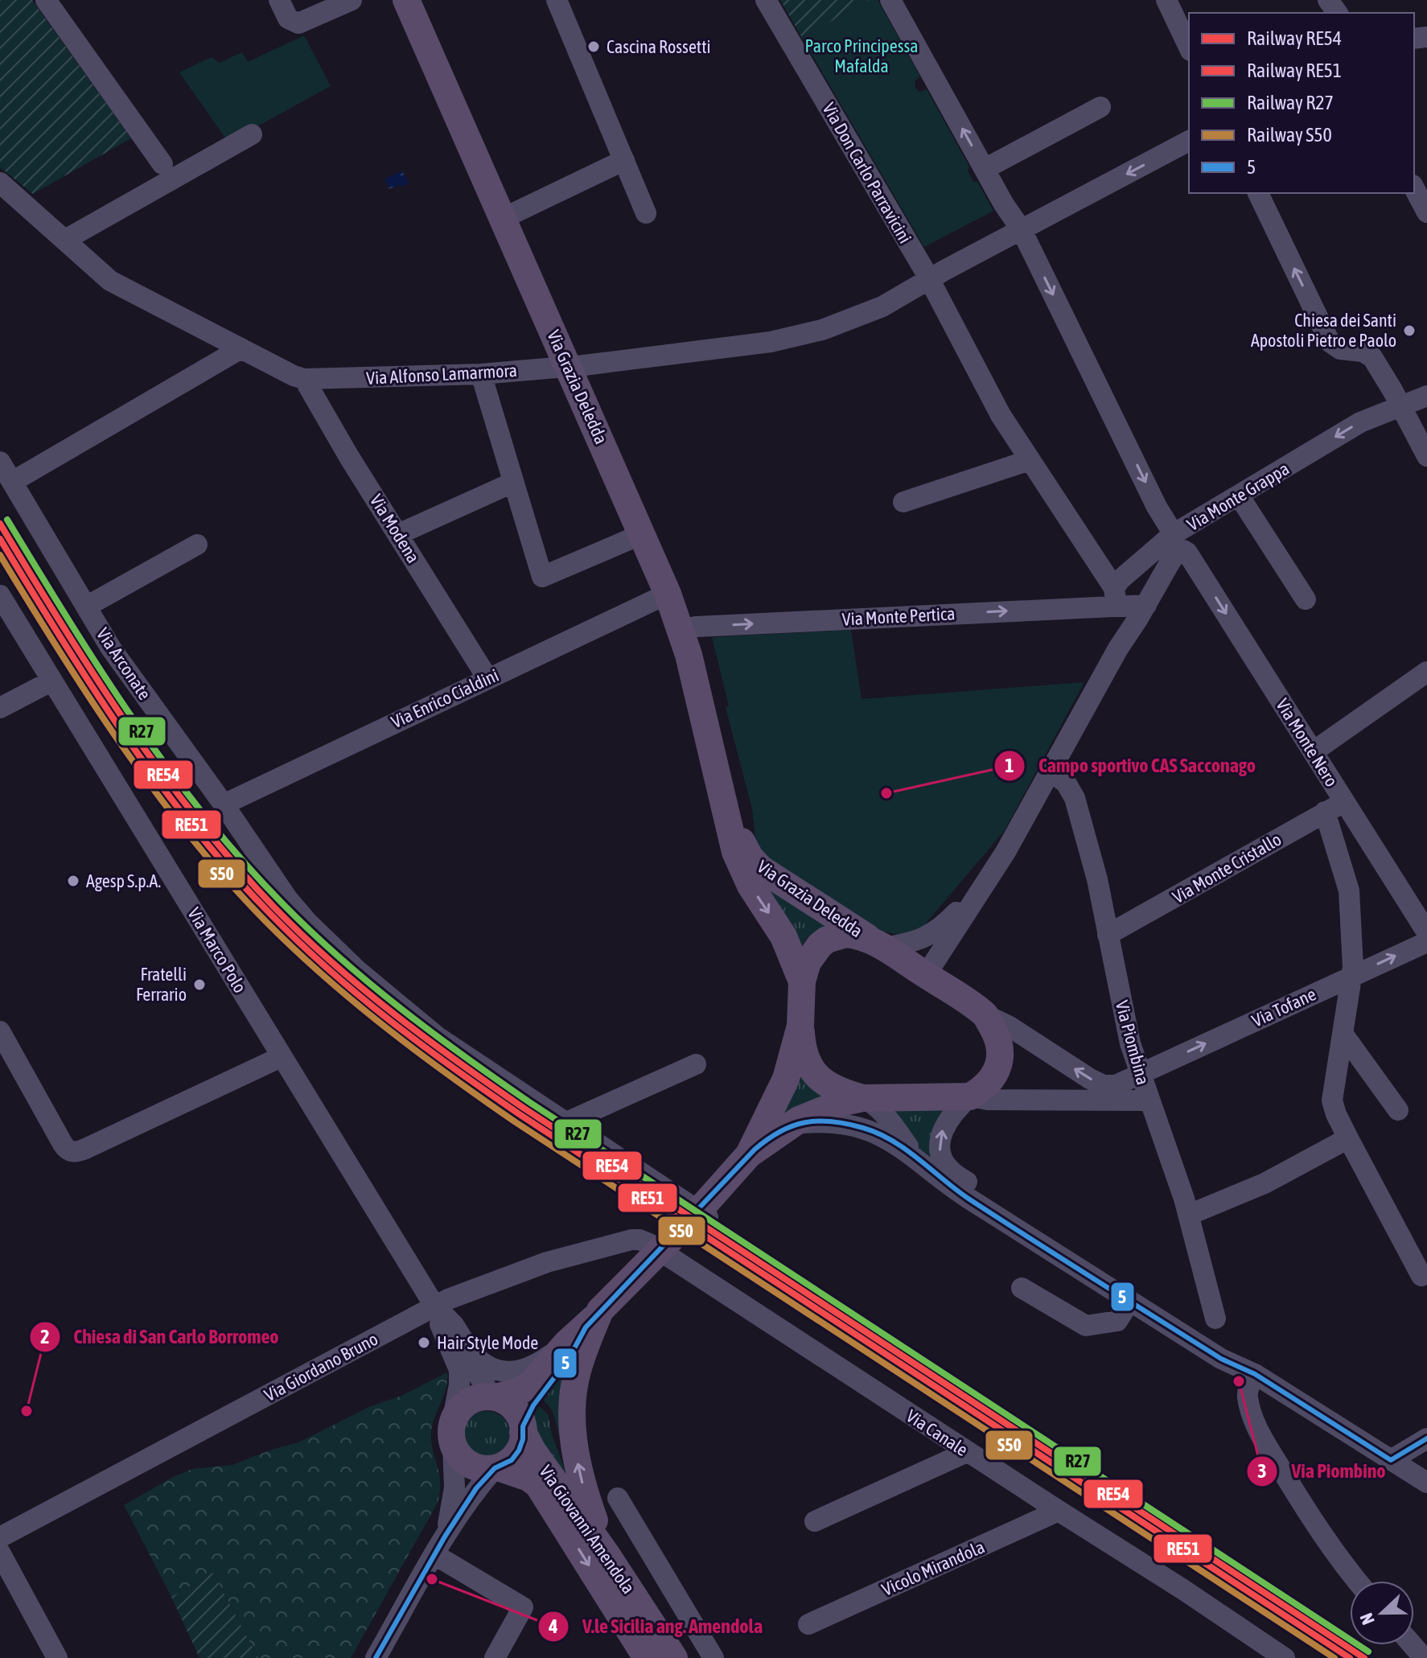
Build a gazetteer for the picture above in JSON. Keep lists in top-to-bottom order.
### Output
{
  "streets": {
    "main road": ["Via Grazia Deledda", "Via Monte Grappa", "Via Giovanni Amendola"],
    "street": [
      "Via Don Carlo Parravicini",
      "Via Alfonso Lamarmora",
      "Via Modena",
      "Via Monte Pertica",
      "Via Arconate",
      "Via Enrico Cialdini",
      "Via Monte Nero",
      "Via Monte Cristallo",
      "Via Marco Polo",
      "Via Tofane",
      "Via Piombina",
      "Via Giordano Bruno",
      "Via Canale",
      "Vicolo Mirandola"
    ]
  },
  "crossings": [
    ["Via Don Carlo Parravicini", "Via Alfonso Lamarmora"],
    ["Via Don Carlo Parravicini", "Via Monte Grappa"],
    ["Via Don Carlo Parravicini", "Via Monte Pertica"],
    ["Via Alfonso Lamarmora", "Via Grazia Deledda"],
    ["Via Alfonso Lamarmora", "Via Modena"],
    ["Via Grazia Deledda", "Via Monte Grappa"],
    ["Via Grazia Deledda", "Via Monte Pertica"],
    ["Via Grazia Deledda", "Via Enrico Cialdini"],
    ["Via Grazia Deledda", "Via Tofane"],
    ["Via Monte Grappa", "Via Monte Pertica"],
    ["Via Monte Grappa", "Via Monte Nero"],
    ["Via Monte Grappa", "Via Tofane"],
    ["Via Monte Grappa", "Via Piombina"],
    ["Via Modena", "Via Enrico Cialdini"],
    ["Via Arconate", "Via Enrico Cialdini"],
    ["Via Monte Nero", "Via Monte Cristallo"],
    ["Via Monte Cristallo", "Via Piombina"],
    ["Via Marco Polo", "Via Giordano Bruno"],
    ["Via Marco Polo", "Via Giovanni Amendola"],
    ["Via Tofane", "Via Piombina"],
    ["Via Giordano Bruno", "Via Canale"],
    ["Via Canale", "Vicolo Mirandola"]
  ],
  "parks": ["Parco Principessa Mafalda"],
  "places": [
    "Cascina Rossetti",
    "Chiesa dei Santi Apostoli Pietro e Paolo",
    "Campo sportivo CAS Sacconago",
    "Agesp S.p.A.",
    "Fratelli Ferrario",
    "Hair Style Mode",
    "Via Piombino",
    "Chiesa di San Carlo Borromeo",
    "V.le Sicilia ang. Amendola"
  ],
  "lines": [
    "rail line R27",
    "rail line RE54",
    "rail line RE51",
    "rail line S50",
    "transit line 5"
  ],
  "legend": [
    "Railway RE54",
    "Railway RE51",
    "Railway R27",
    "Railway S50",
    "5"
  ],
  "north": "left"
}
